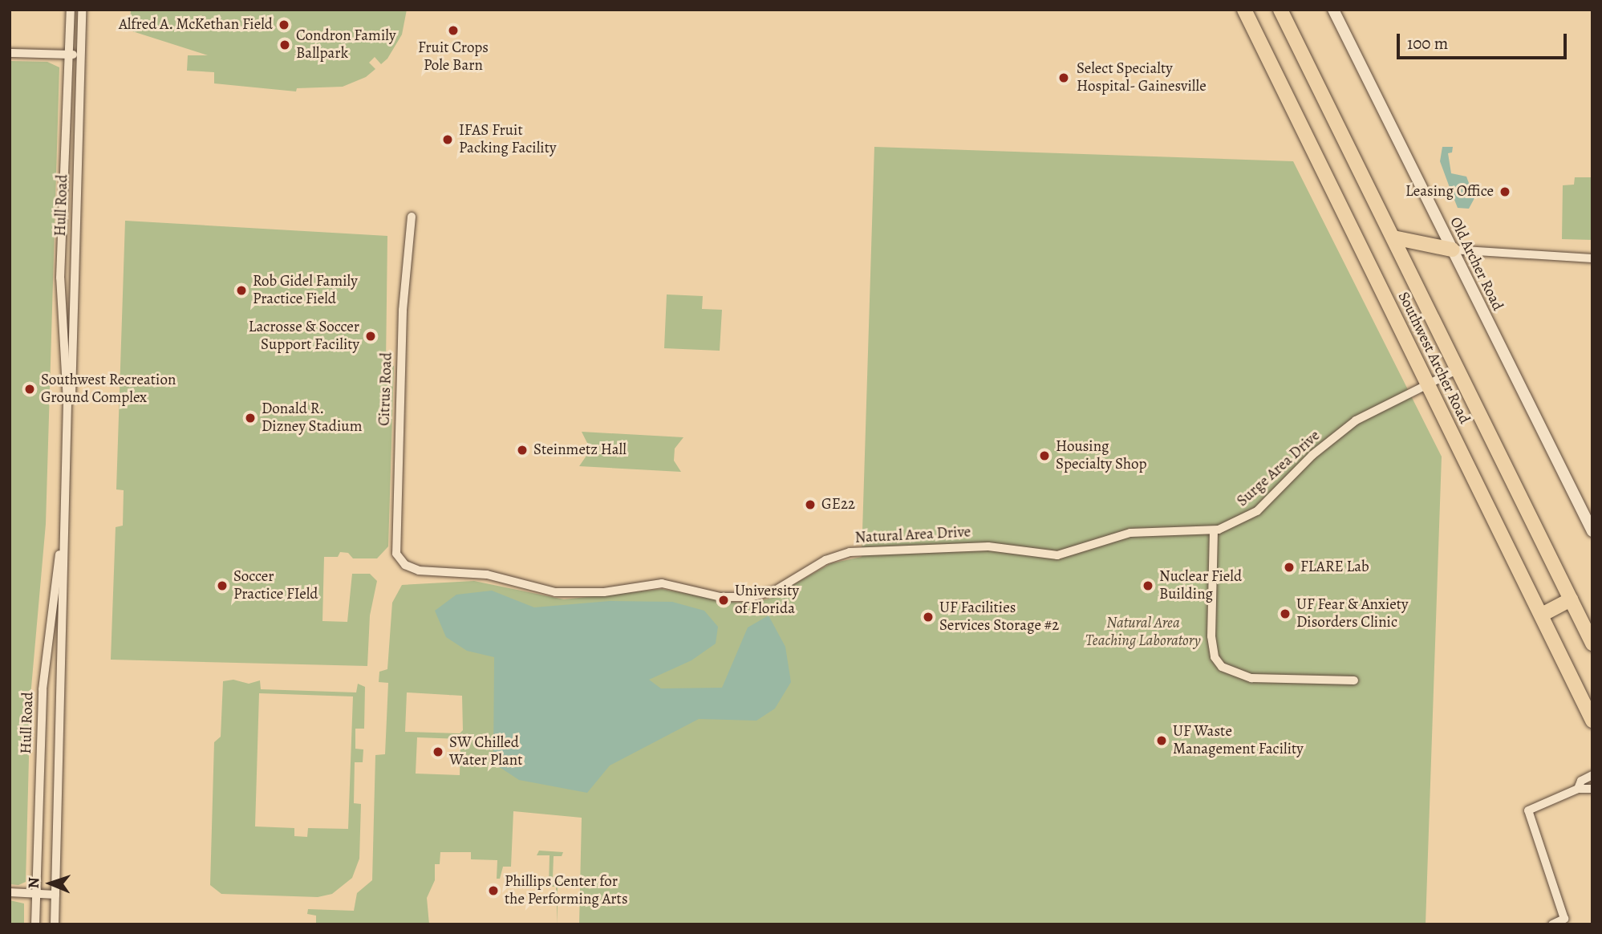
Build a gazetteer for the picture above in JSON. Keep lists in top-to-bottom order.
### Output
{
  "streets": {
    "main road": ["Southwest Archer Road"],
    "street": [
      "Hull Road",
      "Old Archer Road",
      "Citrus Road",
      "Surge Area Drive",
      "Natural Area Drive"
    ]
  },
  "crossings": [
    ["Southwest Archer Road", "Surge Area Drive"],
    ["Citrus Road", "Natural Area Drive"],
    ["Surge Area Drive", "Natural Area Drive"]
  ],
  "parks": ["Natural Area Teaching Laboratory"],
  "places": [
    "Alfred A. McKethan Field",
    "Fruit Crops Pole Barn",
    "Condron Family Ballpark",
    "Select Specialty Hospital- Gainesville",
    "IFAS Fruit Packing Facility",
    "Leasing Office",
    "Rob Gidel Family Practice Field",
    "Lacrosse & Soccer Support Facility",
    "Southwest Recreation Ground Complex",
    "Donald R. Dizney Stadium",
    "Steinmetz Hall",
    "Housing Specialty Shop",
    "GE22",
    "FLARE Lab",
    "Soccer Practice FIeld",
    "Nuclear Field Building",
    "University of Florida",
    "UF Fear & Anxiety Disorders Clinic",
    "UF Facilities Services Storage #2",
    "UF Waste Management Facility",
    "SW Chilled Water Plant",
    "Phillips Center for the Performing Arts"
  ],
  "scale_bar": "100 m",
  "north": "left"
}
